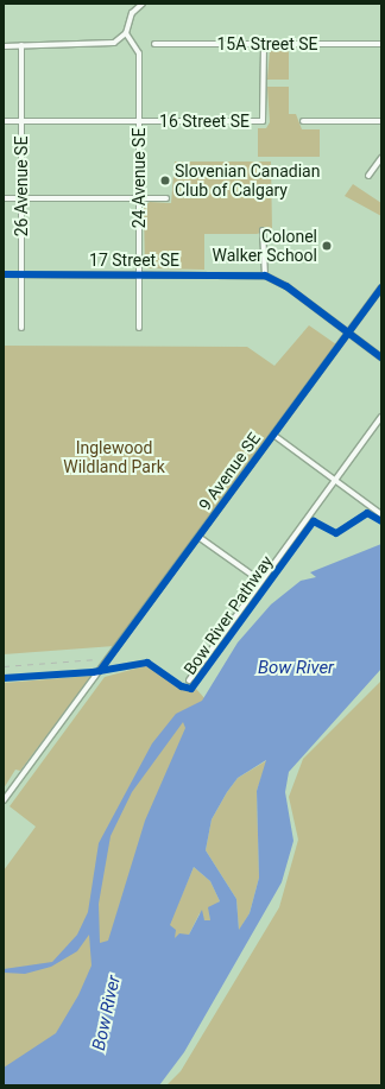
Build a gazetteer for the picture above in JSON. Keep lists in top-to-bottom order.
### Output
{
  "streets": {
    "street": [
      "15A Street SE",
      "16 Street SE",
      "24 Avenue SE",
      "26 Avenue SE",
      "17 Street SE",
      "9 Avenue SE"
    ],
    "cycle path": ["Bow River Pathway"]
  },
  "crossings": [
    ["15A Street SE", "16 Street SE"],
    ["16 Street SE", "24 Avenue SE"],
    ["16 Street SE", "26 Avenue SE"],
    ["24 Avenue SE", "17 Street SE"],
    ["26 Avenue SE", "17 Street SE"]
  ],
  "water": ["Bow River"],
  "parks": ["Inglewood Wildland Park"],
  "places": ["Slovenian Canadian Club of Calgary", "Colonel Walker School"]
}
